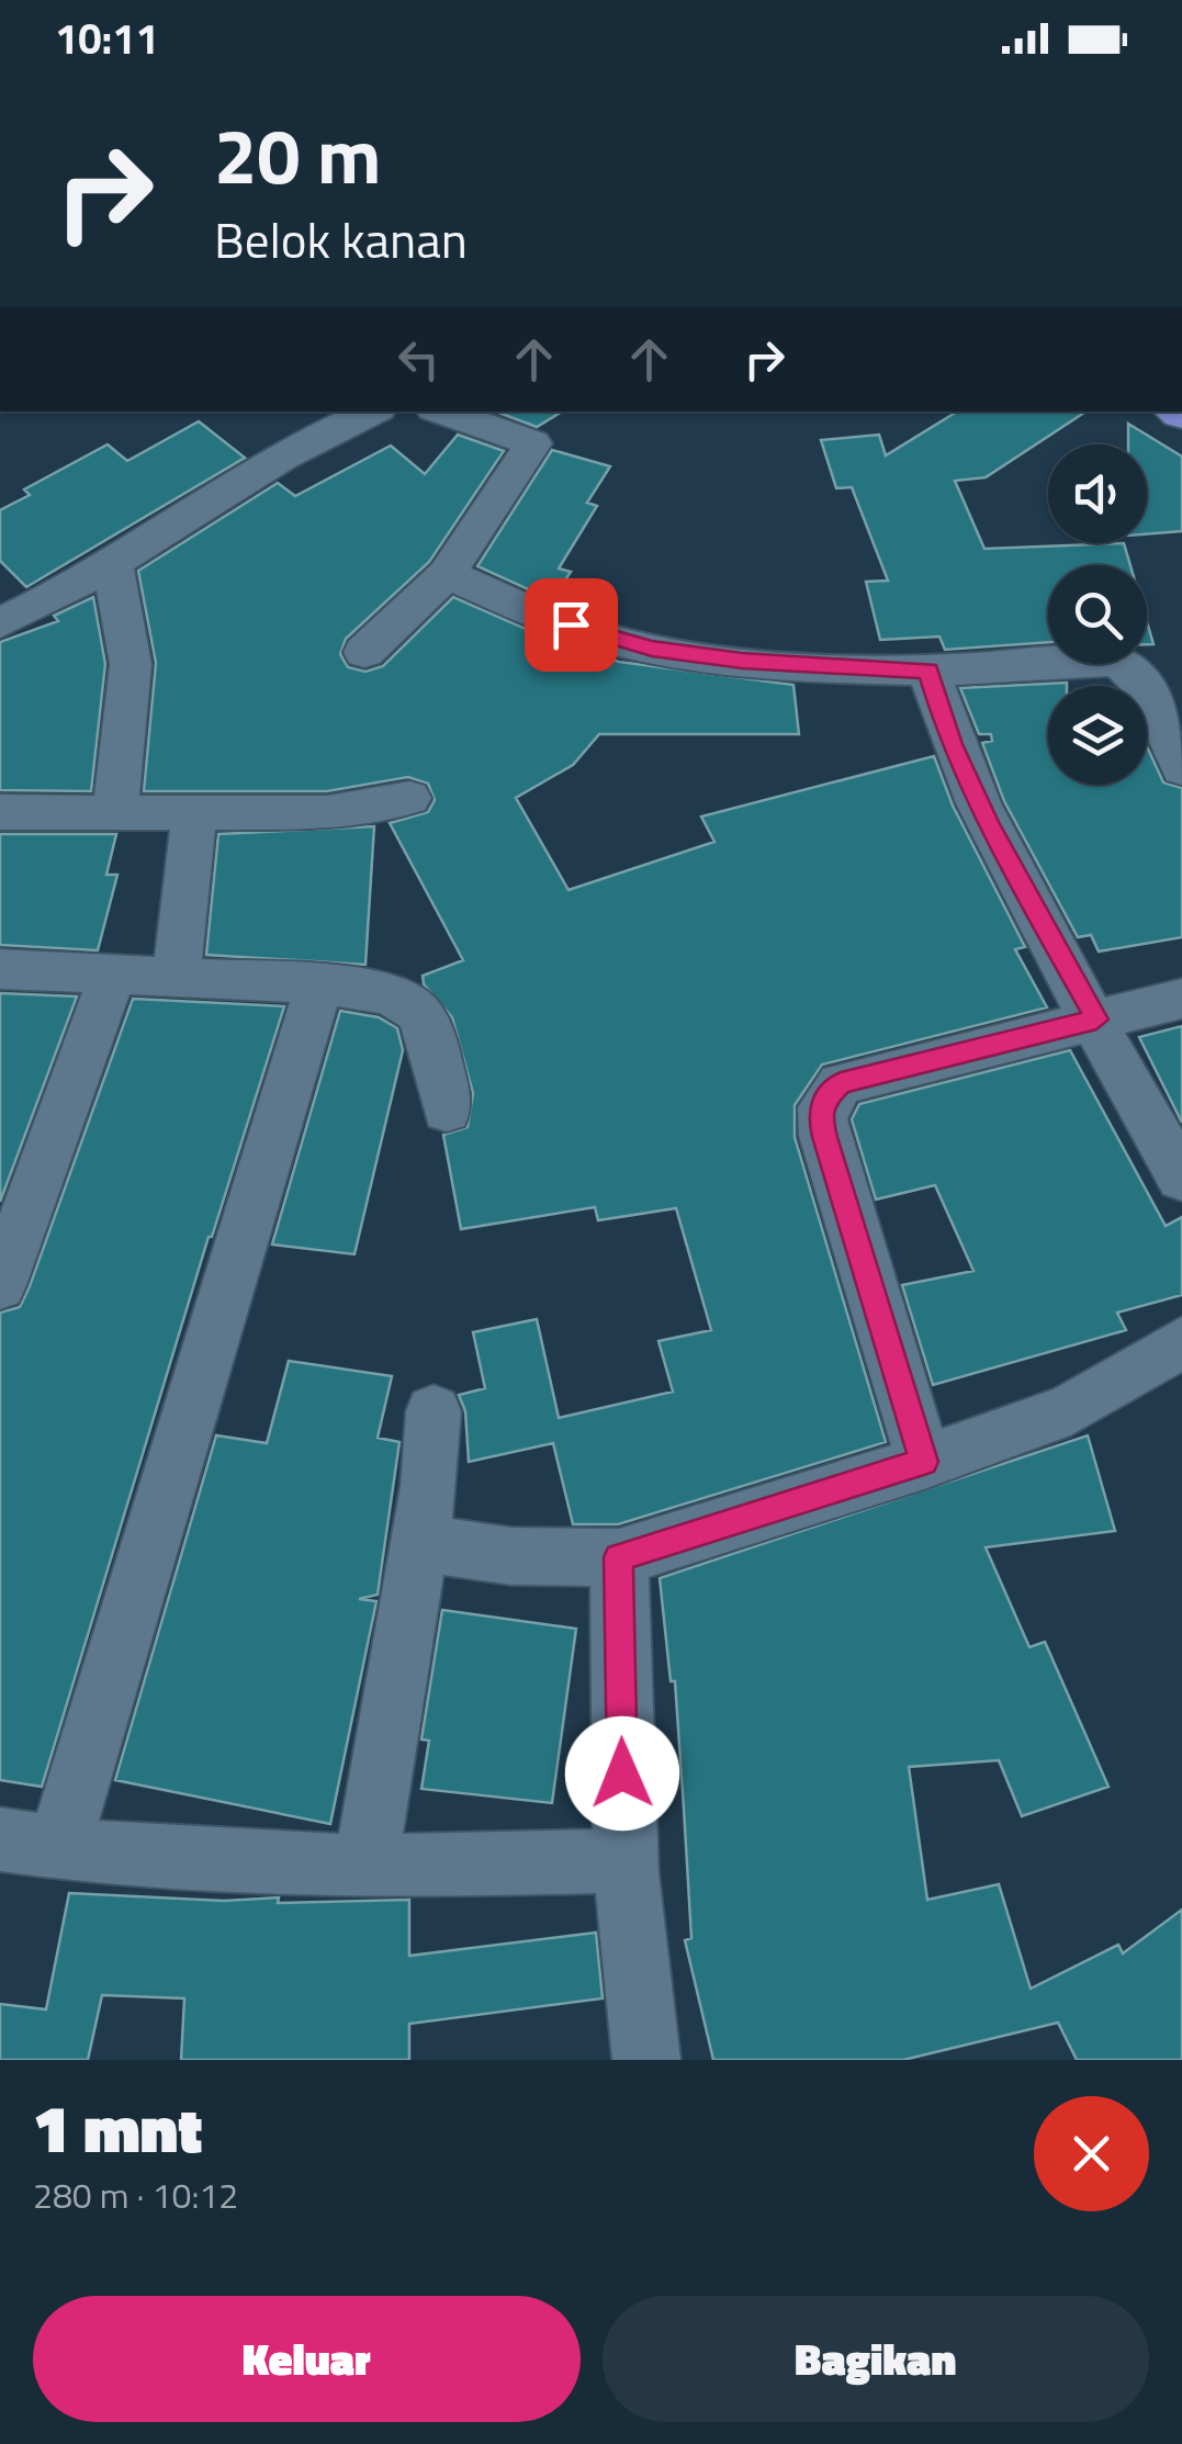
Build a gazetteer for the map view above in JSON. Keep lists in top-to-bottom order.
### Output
{
  "page": {
    "status": "10:11",
    "turn": ["20 m", "Belok kanan"],
    "heading": ["1 mnt", "280 m · 10:12"],
    "buttons": ["Keluar", "Bagikan"]
  }
}
